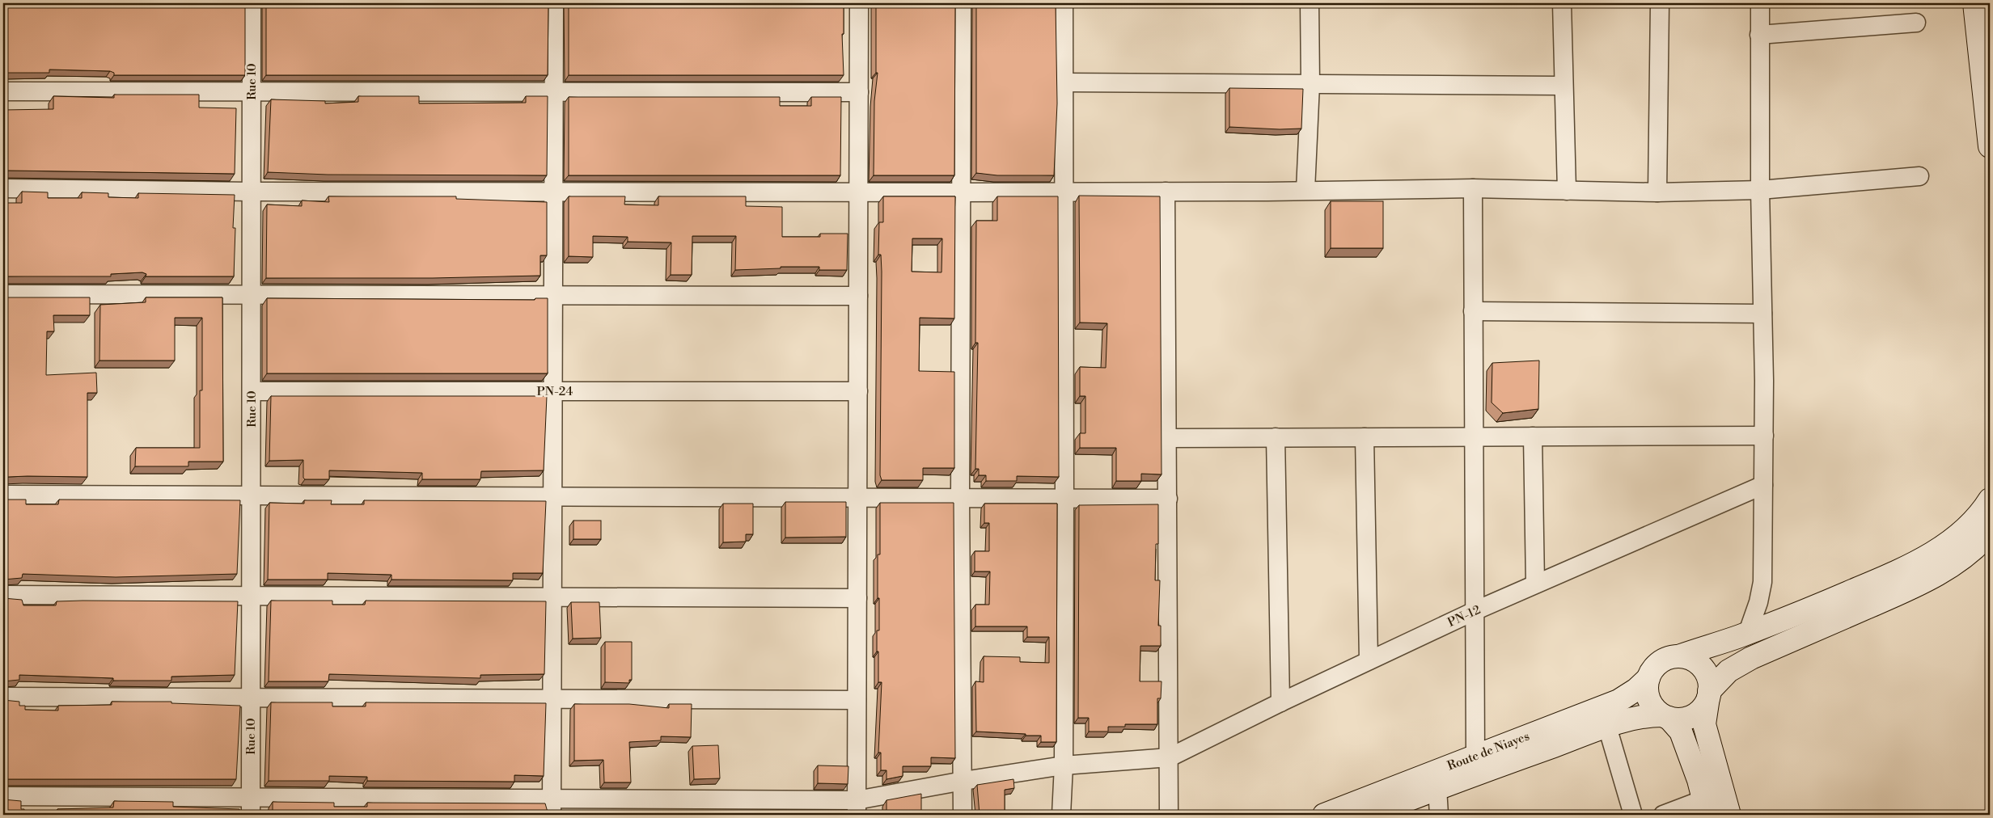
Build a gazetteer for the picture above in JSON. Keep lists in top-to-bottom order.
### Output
{
  "streets": {
    "main road": ["Route de Niayes"],
    "street": ["Rue 10", "PN-24", "PN-12"]
  },
  "crossings": [
    ["Rue 10", "PN-24"]
  ]
}
